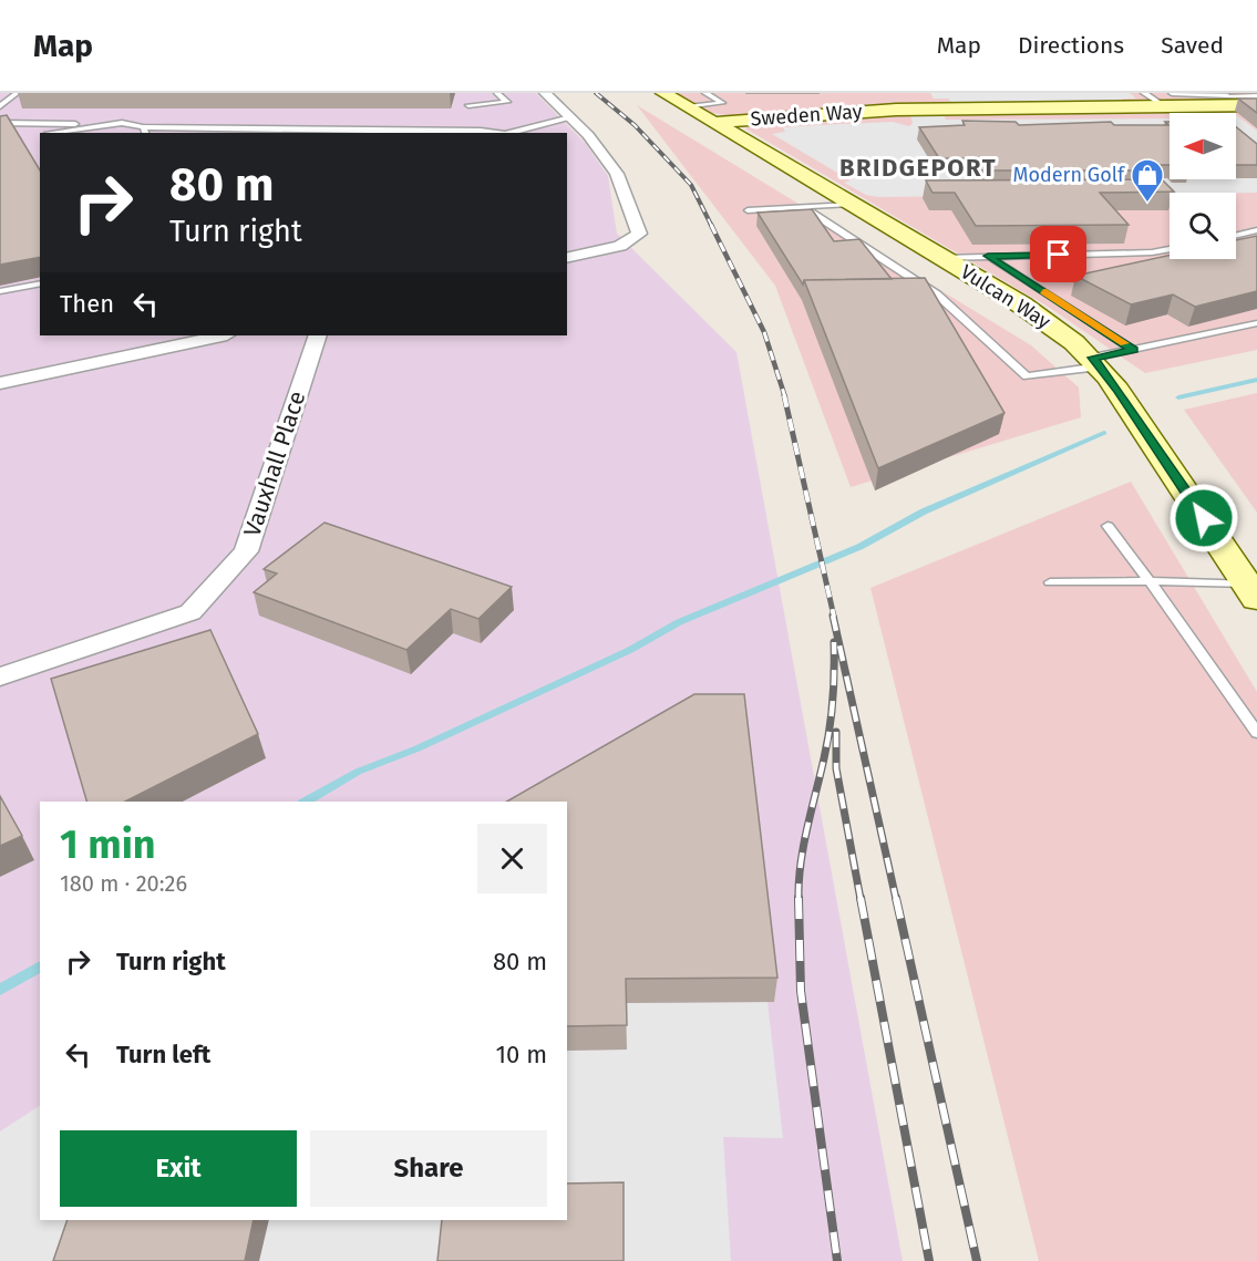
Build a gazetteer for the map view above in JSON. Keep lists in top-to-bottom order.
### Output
{
  "streets": {
    "street": ["Sweden Way", "Vulcan Way", "Vauxhall Place"]
  },
  "crossings": [
    ["Sweden Way", "Vulcan Way"]
  ],
  "districts": ["BRIDGEPORT"],
  "places": {
    "shop": ["Modern Golf"]
  },
  "north": "left",
  "page": {
    "header": "Map",
    "nav": ["Map", "Directions", "Saved"],
    "turn": ["80 m", "Turn right"],
    "then": "Then",
    "heading": ["1 min", "180 m · 20:26"],
    "list": [
      {
        "name": "Turn right",
        "value": "80 m"
      },
      {
        "name": "Turn left",
        "value": "10 m"
      }
    ],
    "buttons": ["Exit", "Share"]
  }
}
